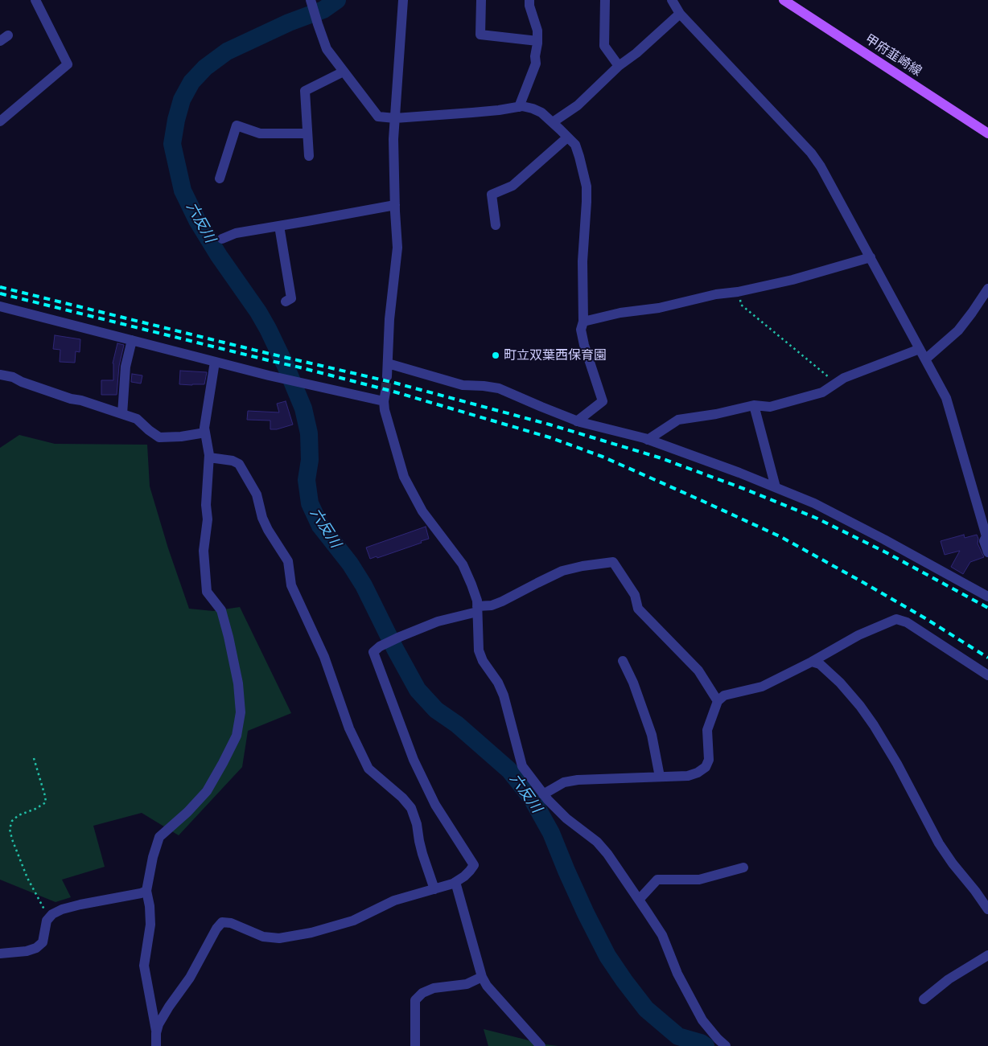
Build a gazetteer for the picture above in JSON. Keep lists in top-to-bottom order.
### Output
{
  "streets": {
    "main road": ["甲府韮崎線"]
  },
  "water": ["六反川"],
  "places": ["町立双葉西保育園"]
}
